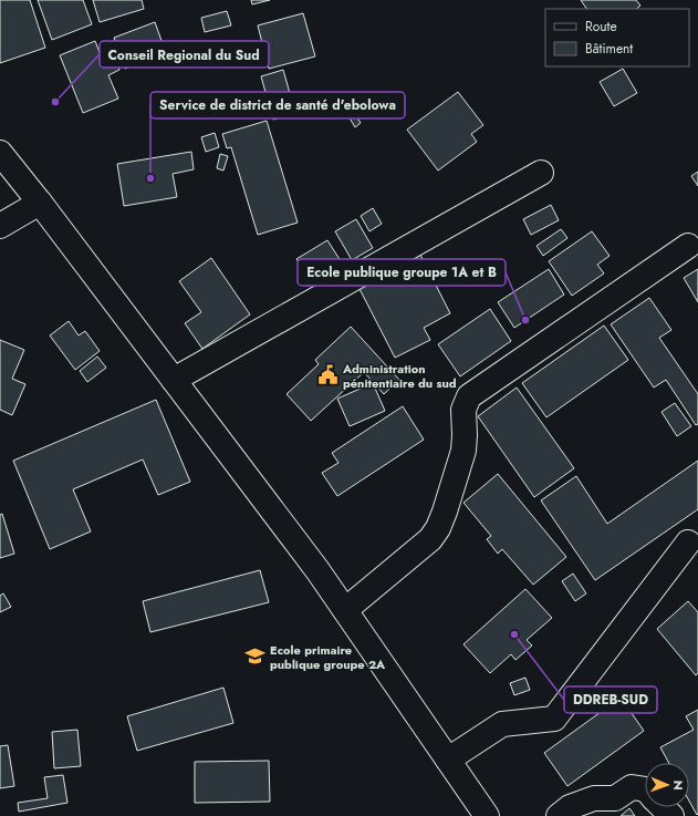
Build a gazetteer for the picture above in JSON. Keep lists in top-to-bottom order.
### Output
{
  "places": {
    "other": [
      "Conseil Regional du Sud",
      "Service de district de santé d'ebolowa",
      "Ecole publique groupe 1A et B",
      "DDREB-SUD"
    ],
    "public building": ["Administration pénitentiaire du sud"],
    "school or university": ["Ecole primaire publique groupe 2A"]
  },
  "legend": ["Route", "Bâtiment"],
  "north": "right"
}
